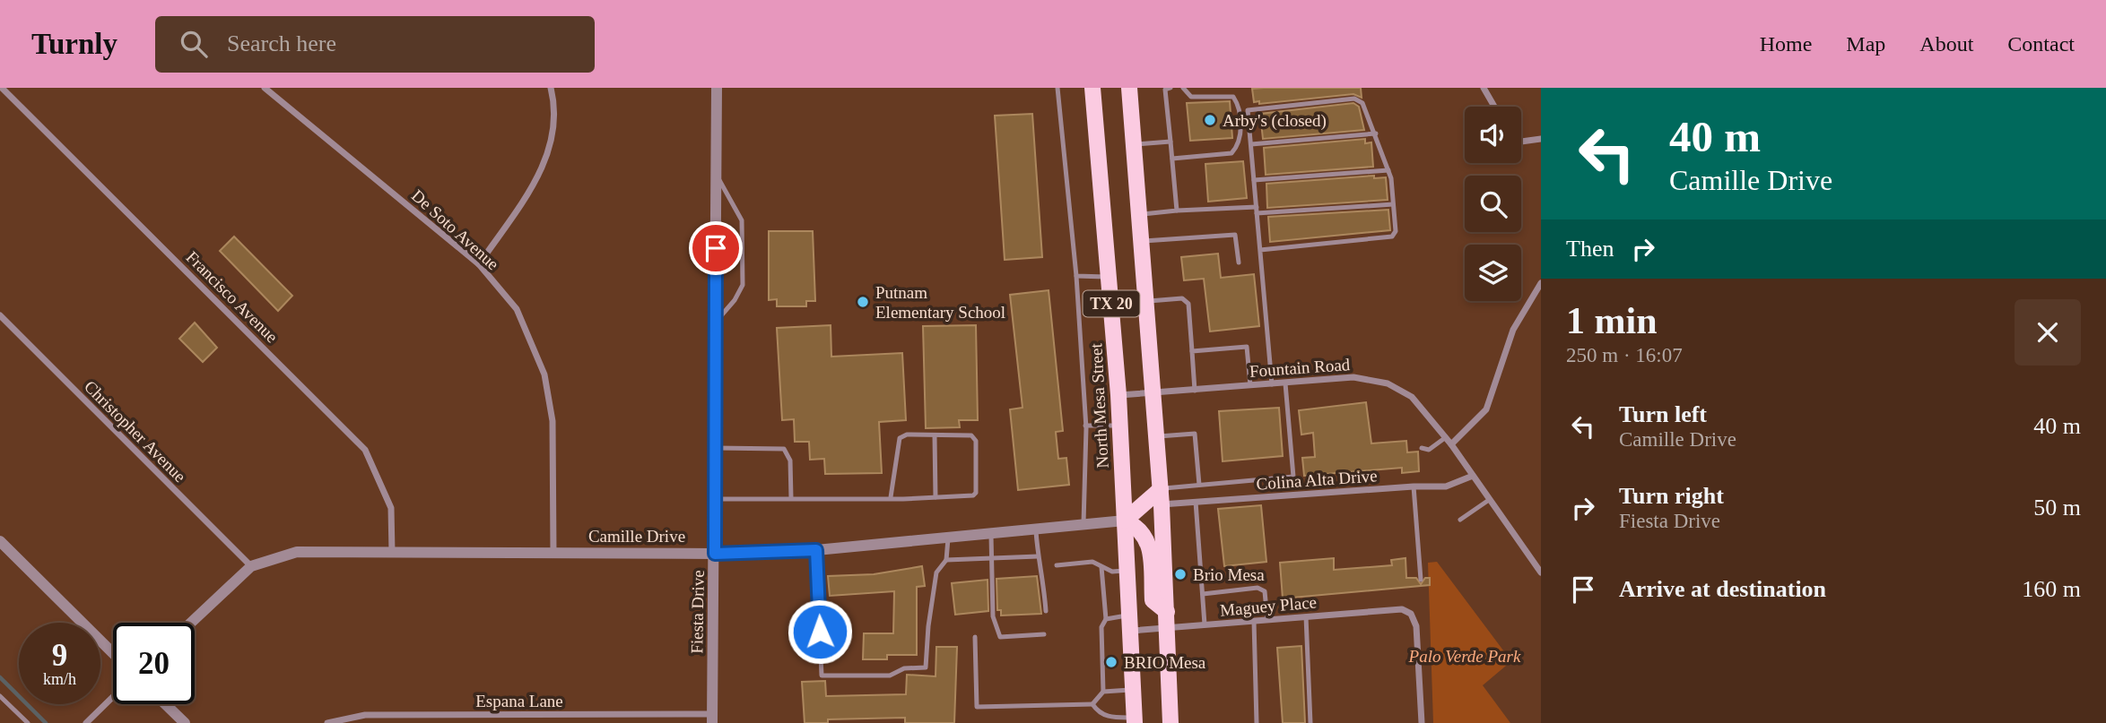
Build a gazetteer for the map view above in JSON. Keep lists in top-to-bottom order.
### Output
{
  "streets": {
    "main road": ["TX 20", "North Mesa Street"],
    "street": [
      "De Soto Avenue",
      "Francisco Avenue",
      "Fountain Road",
      "Christopher Avenue",
      "Colina Alta Drive",
      "Camille Drive",
      "Maguey Place",
      "Fiesta Drive",
      "Espana Lane"
    ]
  },
  "crossings": [
    ["De Soto Avenue", "Camille Drive"],
    ["Francisco Avenue", "Camille Drive"],
    ["TX 20", "Fountain Road"],
    ["TX 20", "Colina Alta Drive"],
    ["TX 20", "Maguey Place"],
    ["Fountain Road", "North Mesa Street"],
    ["Fountain Road", "Colina Alta Drive"],
    ["North Mesa Street", "Camille Drive"],
    ["North Mesa Street", "Maguey Place"],
    ["Christopher Avenue", "Camille Drive"],
    ["Camille Drive", "Fiesta Drive"],
    ["Fiesta Drive", "Espana Lane"]
  ],
  "parks": ["Palo Verde Park"],
  "places": [
    "Arby's (closed)",
    "Putnam Elementary School",
    "Brio Mesa",
    "BRIO Mesa"
  ],
  "page": {
    "header": "Turnly",
    "search": "Search here",
    "nav": [
      "Home",
      "Map",
      "About",
      "Contact"
    ],
    "turn": ["40 m", "Camille Drive"],
    "then": "Then",
    "heading": ["1 min", "250 m · 16:07"],
    "list": [
      {
        "name": "Turn left",
        "note": "Camille Drive",
        "value": "40 m"
      },
      {
        "name": "Turn right",
        "note": "Fiesta Drive",
        "value": "50 m"
      },
      {
        "name": "Arrive at destination",
        "value": "160 m"
      }
    ],
    "speed": "9 km/h",
    "limit": "20"
  }
}
